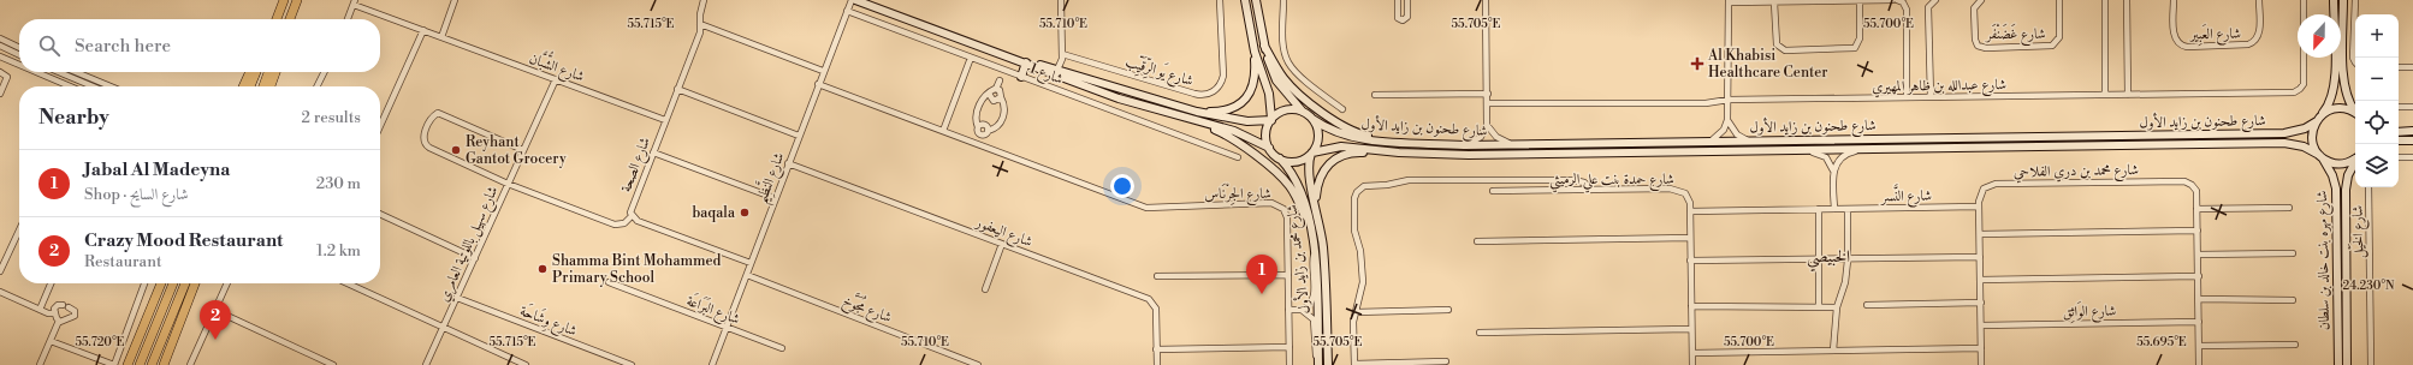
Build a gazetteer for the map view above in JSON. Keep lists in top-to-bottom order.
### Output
{
  "streets": {
    "street": [
      "شارع غَضَنْفَر",
      "شارع العَبِير",
      "شارع الشُّبَّان",
      "شارع يَو الرِّقَيِّب",
      "شارع 1",
      "شارع عبدالله بن ظاهر المهيري",
      "شارع طحنون بن زايد الأول",
      "شارع الصحة",
      "شارع محمد بن دري الفلاحي",
      "شارع النَّظِيم",
      "شارع حمدة بنت علي الرميثي",
      "شارع الجِرْنَاس",
      "شارع النَّسر",
      "شارع اليعفور",
      "شارع الخَيْل",
      "شارع سهيل باللوتية العامري",
      "شارع محمد بن زايد الأول",
      "شارع مهره بنت خالد بن سلطان",
      "شارع مُجَوَّخ",
      "شارع البَرَاعَة",
      "شارع الوَاثِق",
      "شارع وِشَاحَة"
    ]
  },
  "crossings": [
    ["شارع الشُّبَّان", "شارع الصحة"],
    ["شارع الشُّبَّان", "شارع سهيل باللوتية العامري"],
    ["شارع 1", "شارع النَّظِيم"],
    ["شارع طحنون بن زايد الأول", "شارع محمد بن زايد الأول"],
    ["شارع طحنون بن زايد الأول", "شارع مهره بنت خالد بن سلطان"],
    ["شارع محمد بن دري الفلاحي", "شارع النَّسر"],
    ["شارع محمد بن دري الفلاحي", "شارع الوَاثِق"],
    ["شارع النَّظِيم", "شارع اليعفور"],
    ["شارع النَّظِيم", "شارع مُجَوَّخ"],
    ["شارع النَّظِيم", "شارع البَرَاعَة"],
    ["شارع حمدة بنت علي الرميثي", "شارع النَّسر"],
    ["شارع سهيل باللوتية العامري", "شارع وِشَاحَة"]
  ],
  "districts": ["الخبيصي"],
  "places": {
    "health": ["Al Khabisi Healthcare Center"],
    "other": ["Reyhant Gantot Grocery", "baqala", "Shamma Bint Mohammed Primary School"]
  },
  "north": "bottom",
  "page": {
    "map_buttons": ["+", "−"],
    "search": "Search here",
    "heading": ["Nearby", "2 results"],
    "list": [
      {
        "mark": "1",
        "name": "Jabal Al Madeyna",
        "note": "Shop · شارع السايح",
        "value": "230 m"
      },
      {
        "mark": "2",
        "name": "Crazy Mood Restaurant",
        "note": "Restaurant",
        "value": "1.2 km"
      }
    ],
    "pins": ["1", "2"]
  },
  "coordinates": [
    "55.705°E",
    "55.715°E",
    "55.710°E",
    "55.700°E",
    "24.230°N",
    "55.720°E",
    "55.695°E"
  ]
}
